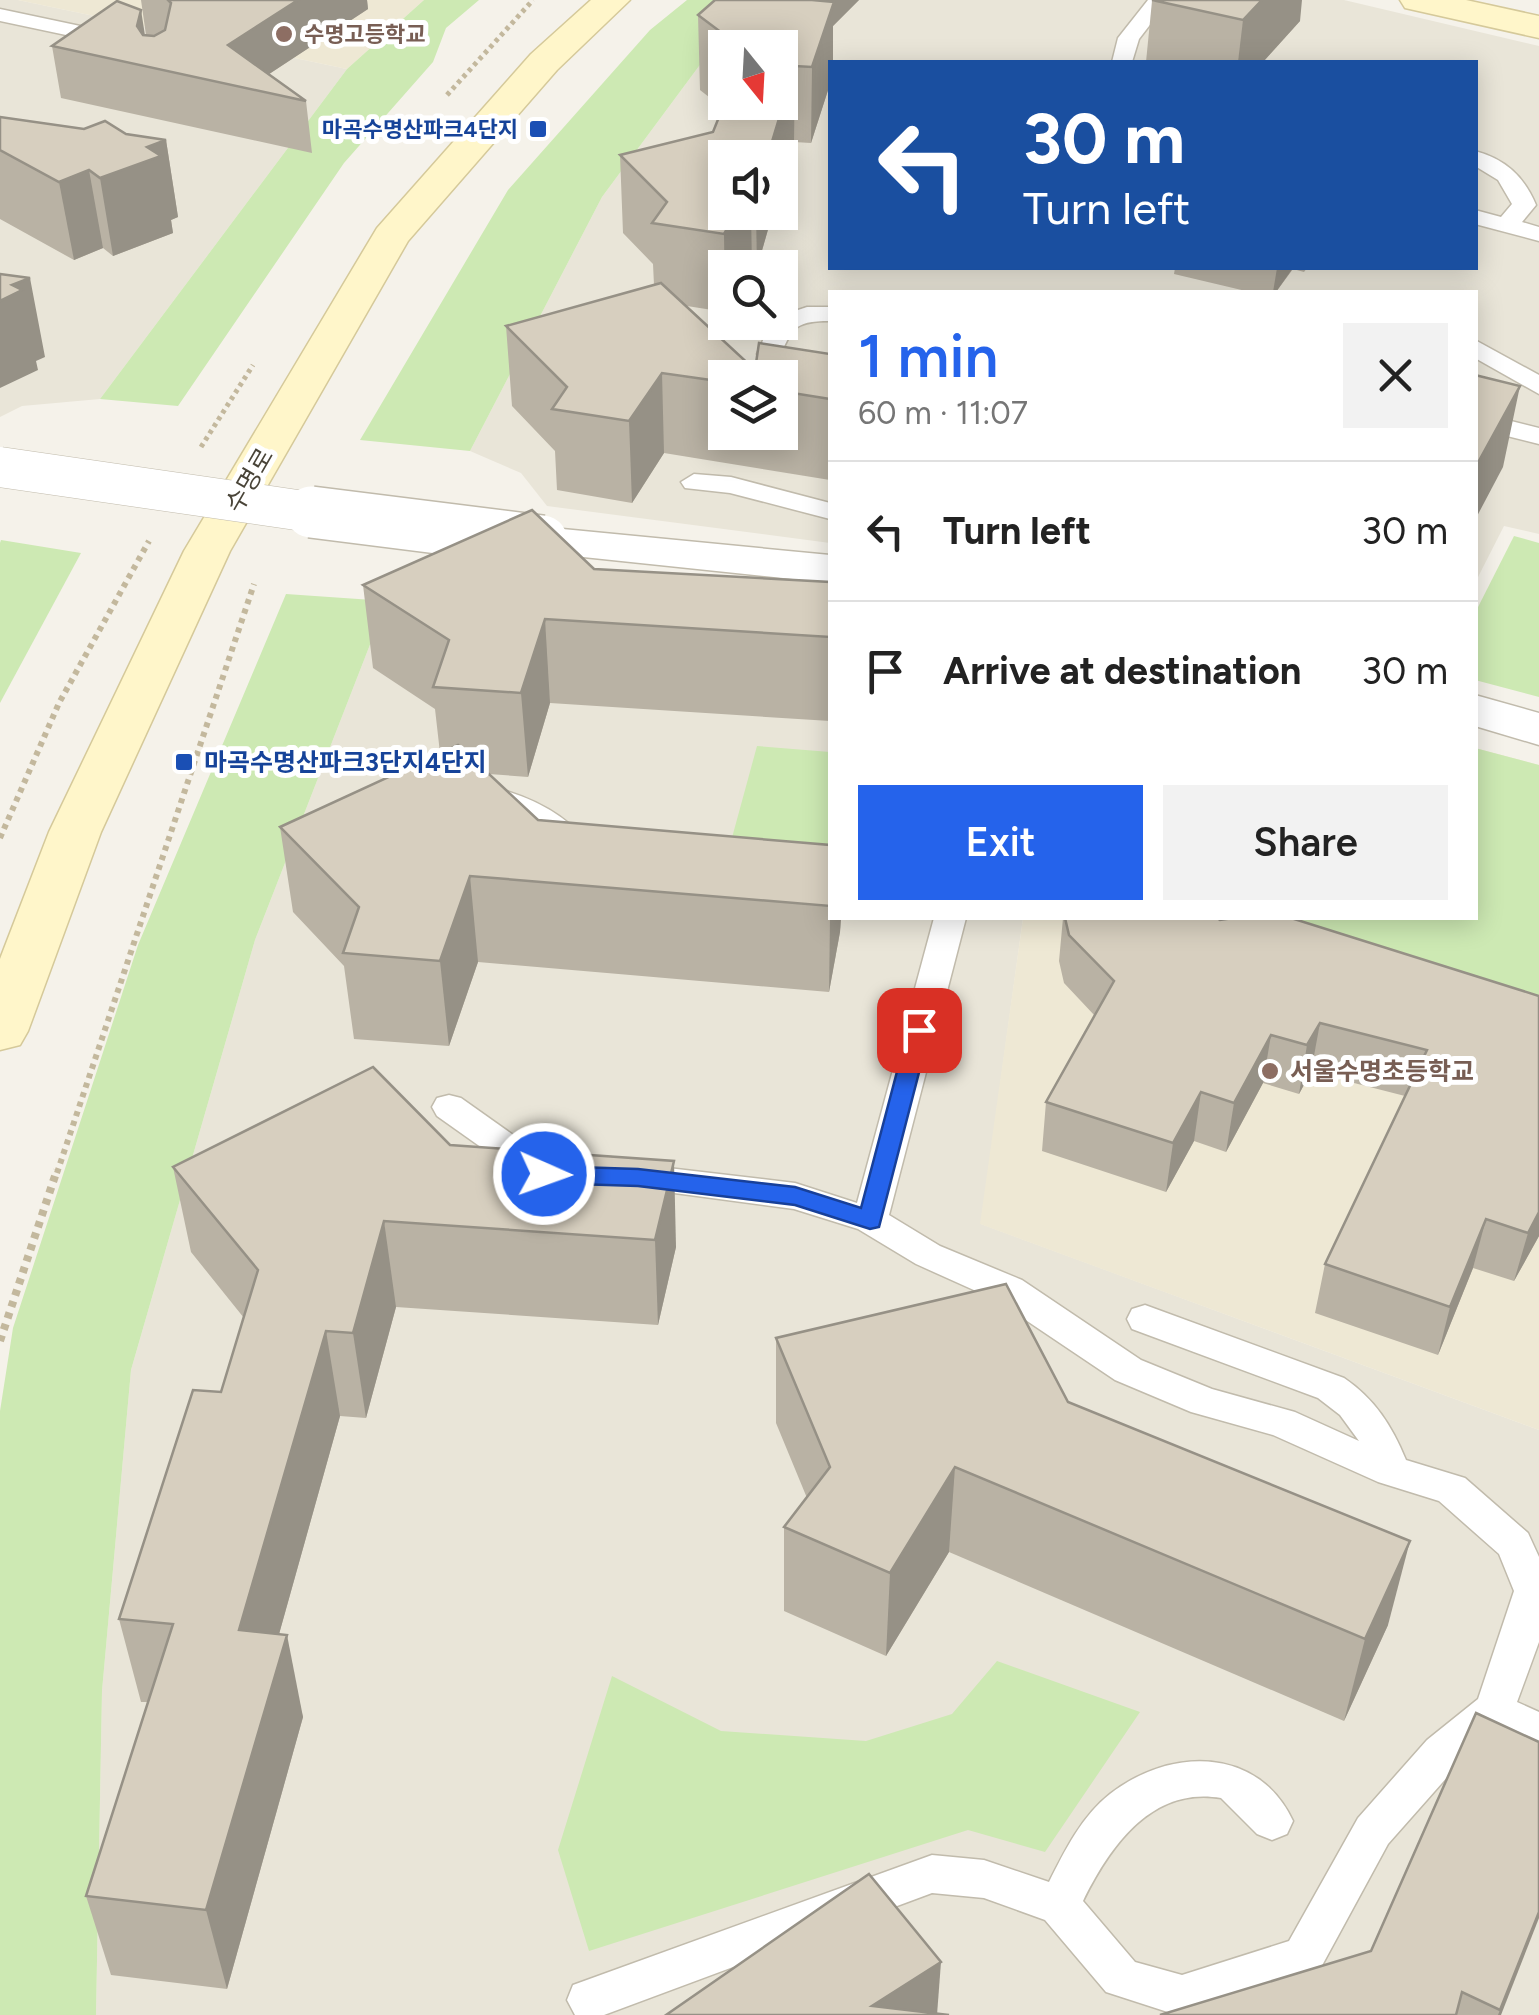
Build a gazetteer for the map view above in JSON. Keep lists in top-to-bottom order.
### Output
{
  "streets": {
    "main road": ["수명로"]
  },
  "places": {
    "other": ["수명고등학교", "서울수명초등학교"],
    "transit": ["마곡수명산파크4단지", "마곡수명산파크3단지4단지"]
  },
  "north": "bottom",
  "page": {
    "turn": ["30 m", "Turn left"],
    "heading": ["1 min", "60 m · 11:07"],
    "list": [
      {
        "name": "Turn left",
        "value": "30 m"
      },
      {
        "name": "Arrive at destination",
        "value": "30 m"
      }
    ],
    "buttons": ["Exit", "Share"]
  }
}
